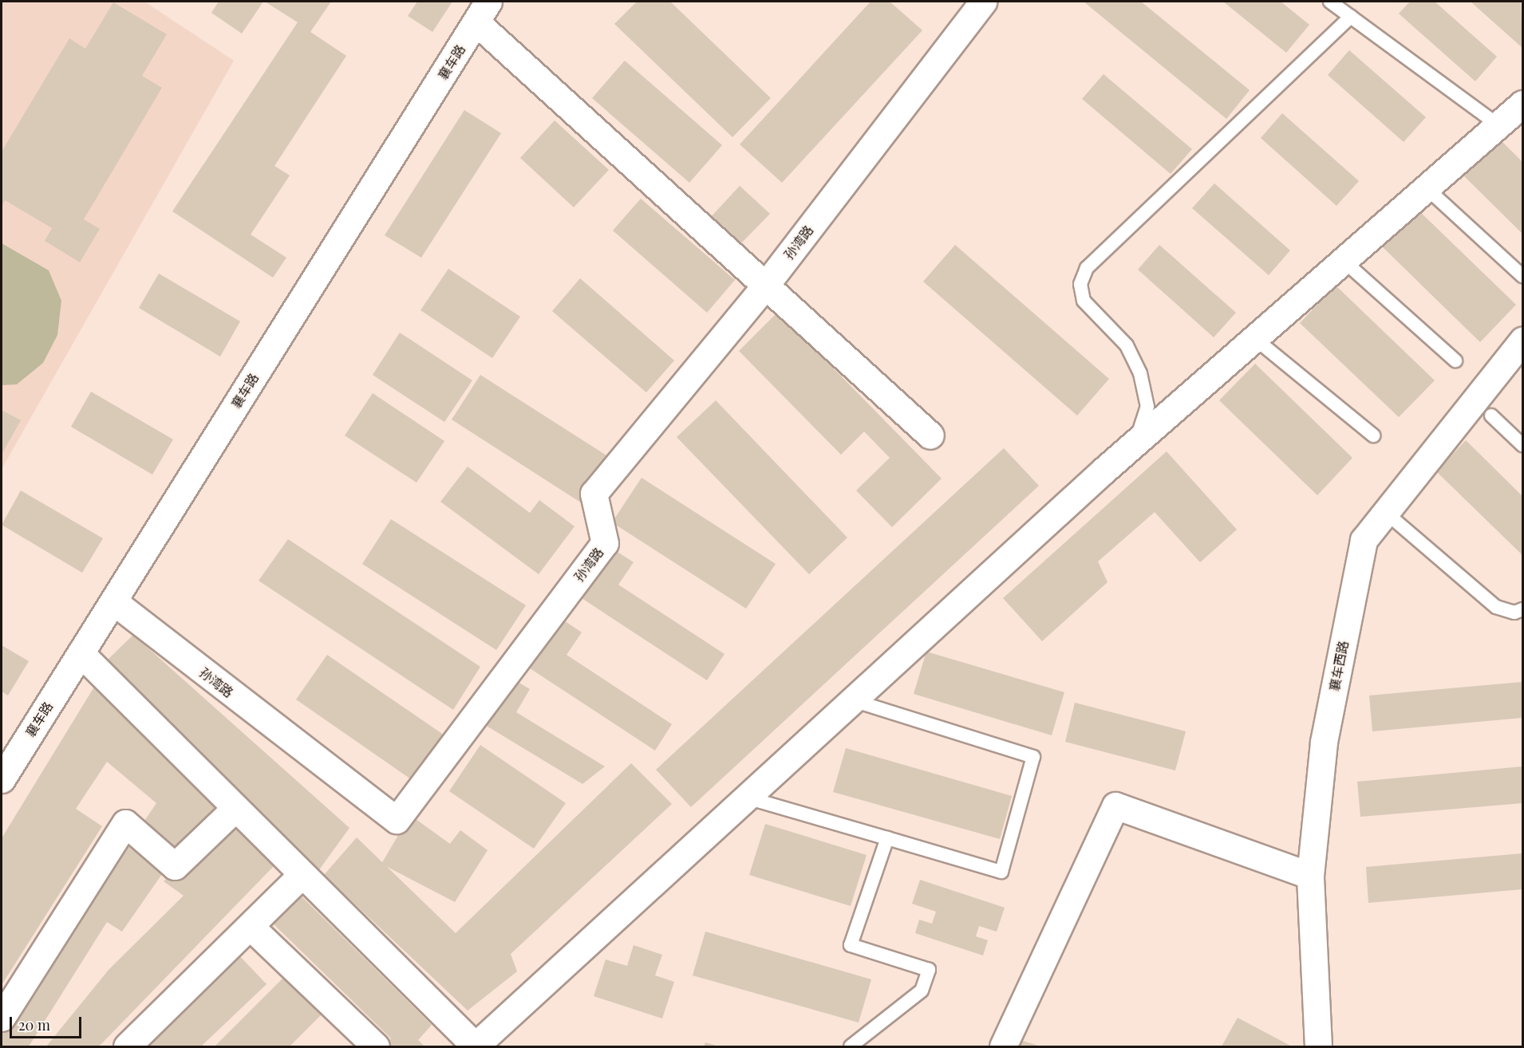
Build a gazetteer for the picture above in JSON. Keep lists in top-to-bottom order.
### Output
{
  "streets": {
    "street": ["襄车路", "孙湾路", "襄车西路"]
  },
  "crossings": [
    ["襄车路", "孙湾路"]
  ],
  "scale_bar": "20 m"
}
